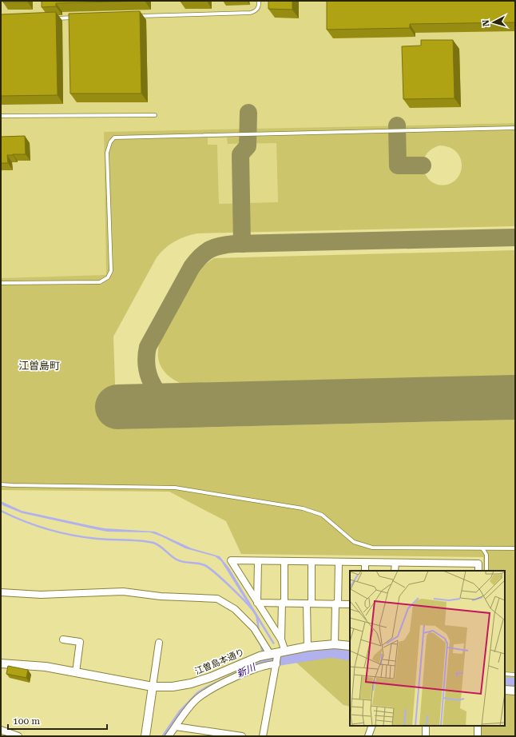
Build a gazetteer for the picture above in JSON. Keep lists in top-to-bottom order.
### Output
{
  "streets": {
    "street": ["江曽島本通り"]
  },
  "districts": ["江曽島町"],
  "water": ["新川"],
  "scale_bar": "100 m",
  "north": "left"
}
